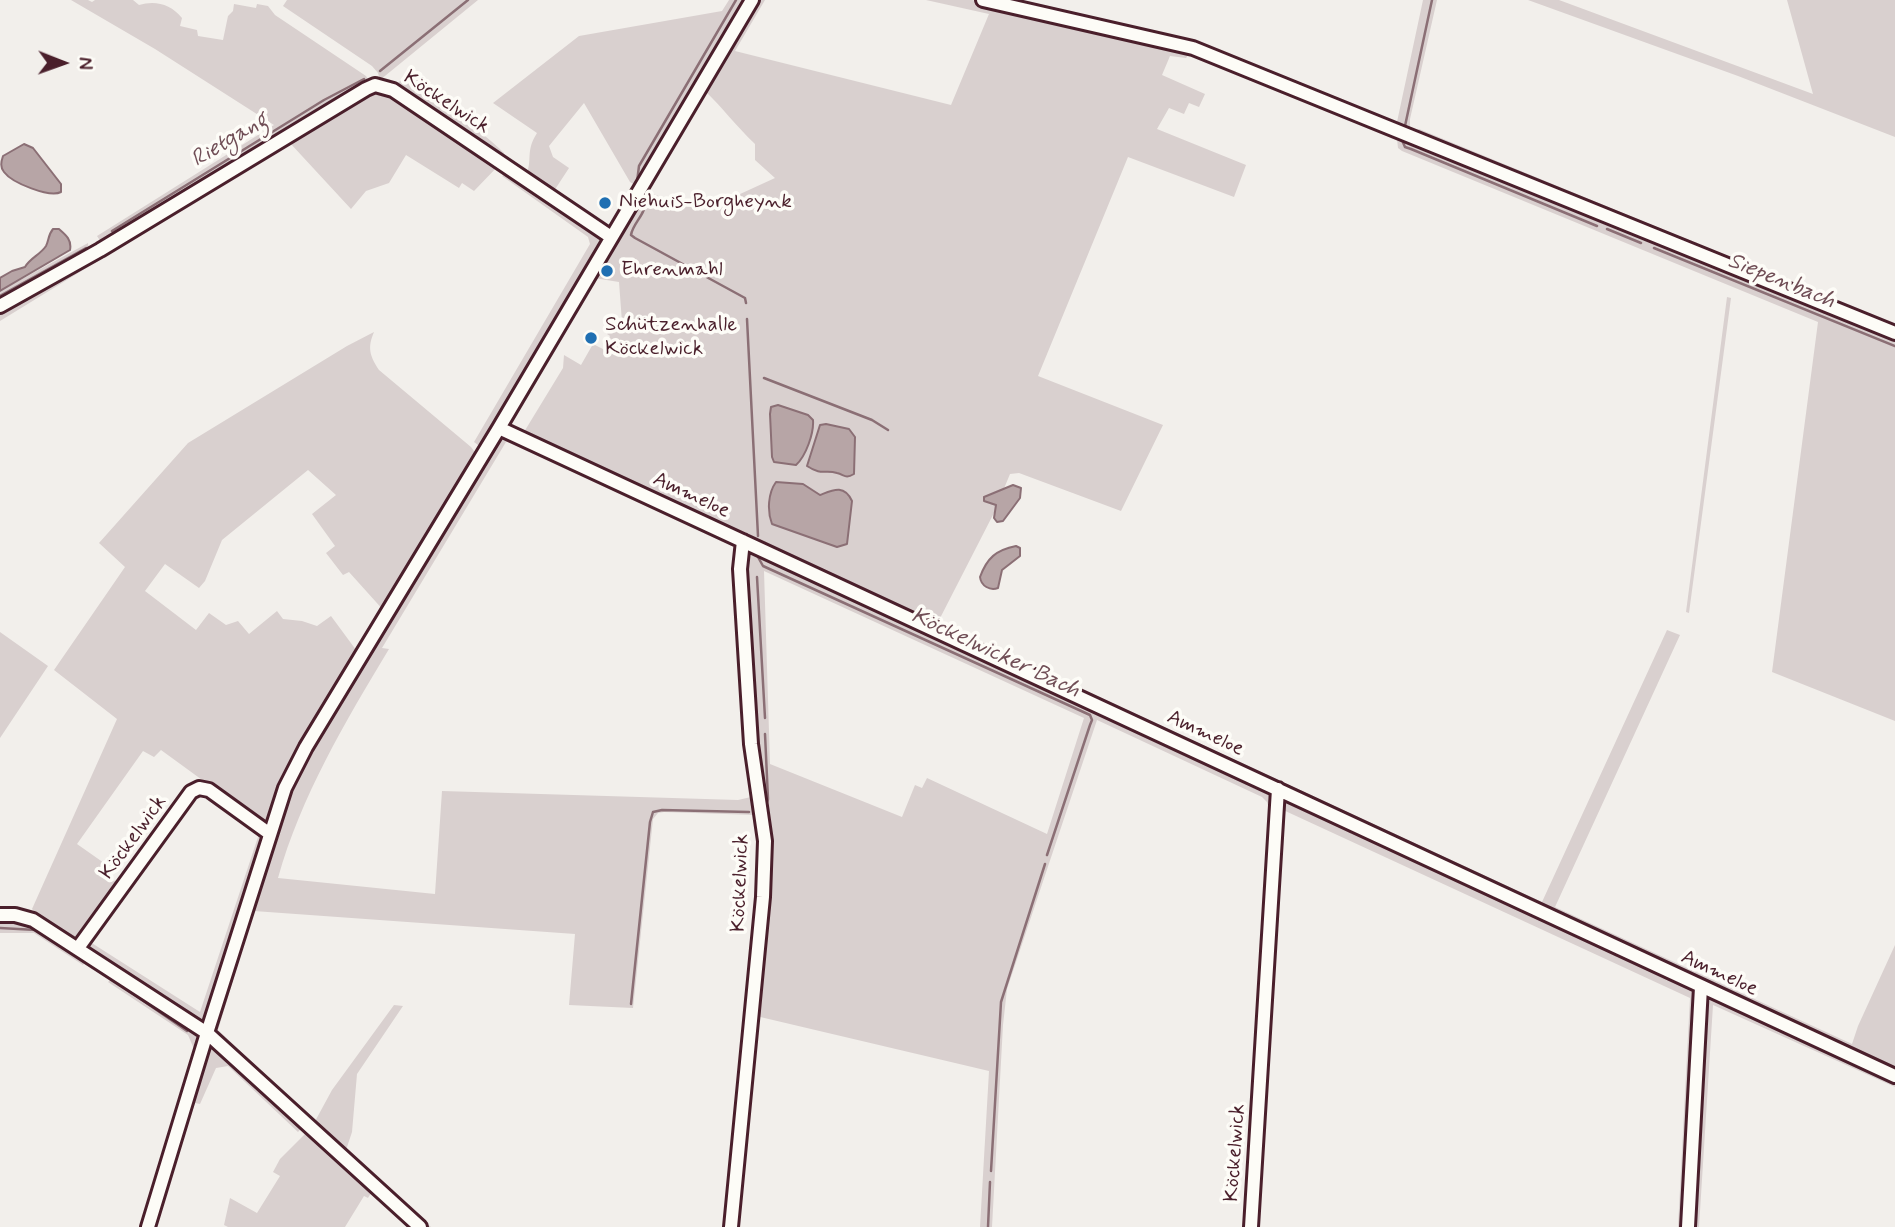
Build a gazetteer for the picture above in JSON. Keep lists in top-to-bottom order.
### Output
{
  "streets": {
    "street": ["Köckelwick", "Ammeloe"]
  },
  "crossings": [
    ["Köckelwick", "Ammeloe"]
  ],
  "water": ["Rietgang", "Siepenbach", "Köckelwicker Bach"],
  "places": ["Niehuis-Borgheynk", "Ehrenmahl", "Schützenhalle Köckelwick"],
  "north": "right"
}
